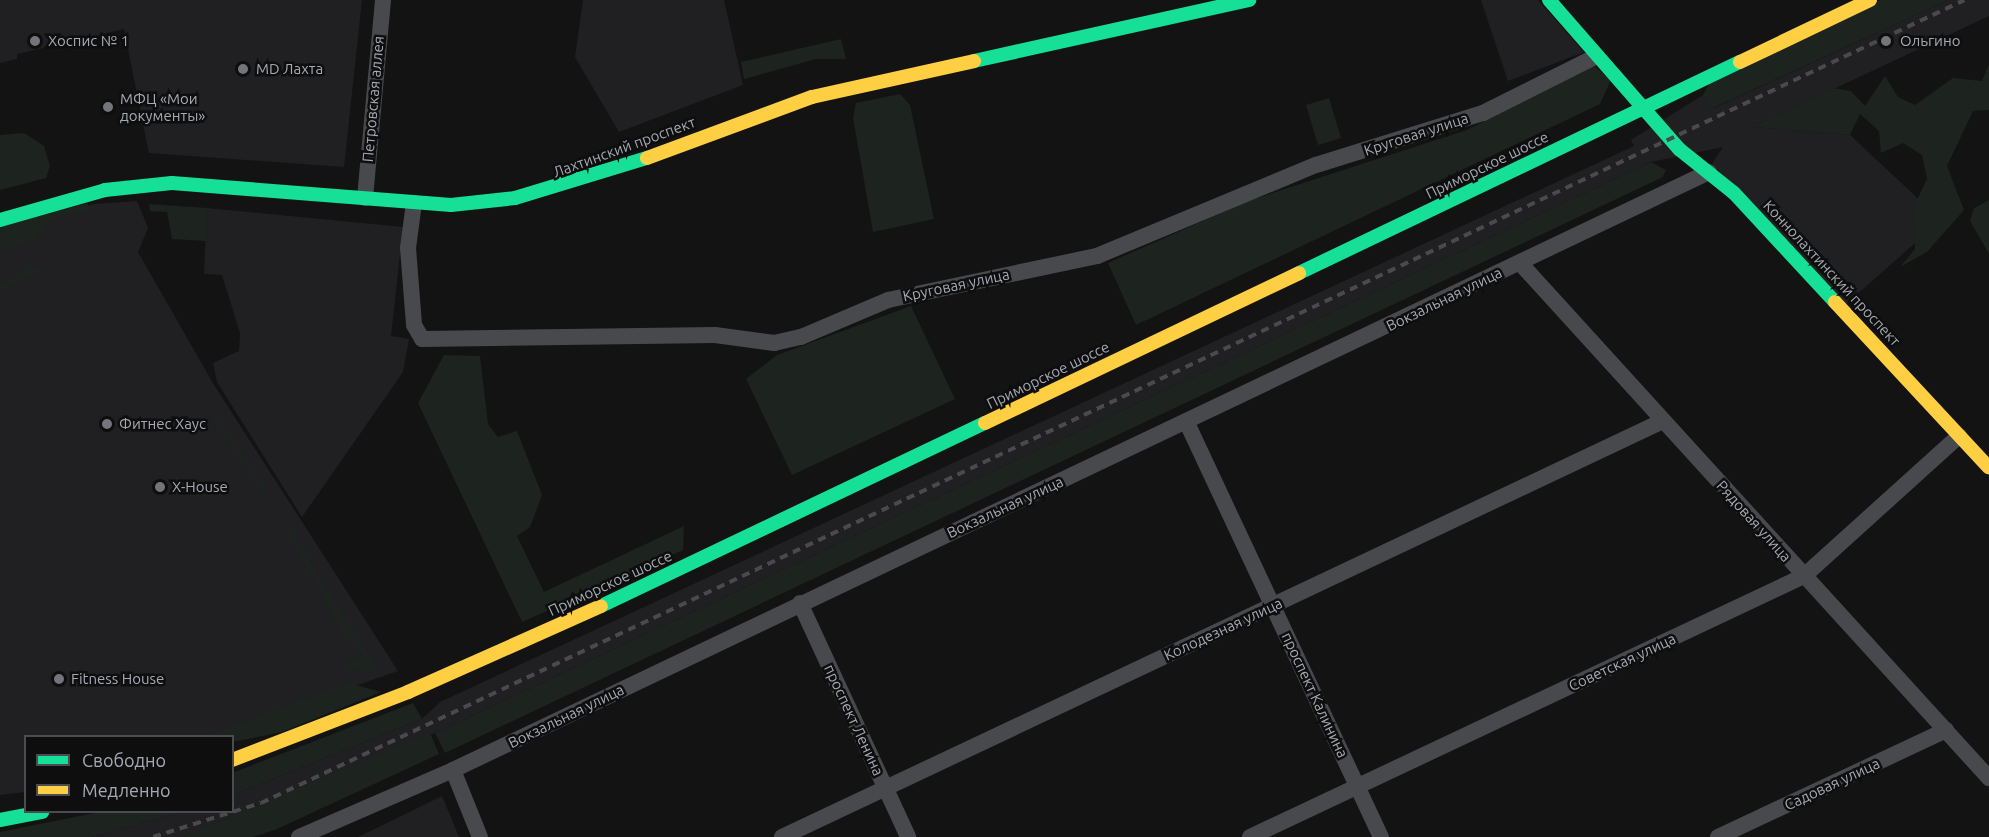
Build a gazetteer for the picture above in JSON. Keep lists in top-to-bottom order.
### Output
{
  "streets": {
    "main road": ["Лахтинский проспект", "Приморское шоссе", "Коннолахтинский проспект"],
    "street": [
      "Петровская аллея",
      "Круговая улица",
      "Вокзальная улица",
      "Рядовая улица",
      "Колодезная улица",
      "Советская улица",
      "проспект Калинина",
      "проспект Ленина",
      "Садовая улица"
    ]
  },
  "crossings": [
    ["Петровская аллея", "Лахтинский проспект"],
    ["Круговая улица", "Лахтинский проспект"],
    ["Круговая улица", "Коннолахтинский проспект"],
    ["Приморское шоссе", "Коннолахтинский проспект"],
    ["Коннолахтинский проспект", "Вокзальная улица"],
    ["Коннолахтинский проспект", "Советская улица"],
    ["Вокзальная улица", "Рядовая улица"],
    ["Вокзальная улица", "проспект Калинина"],
    ["Вокзальная улица", "проспект Ленина"],
    ["Рядовая улица", "Колодезная улица"],
    ["Рядовая улица", "Советская улица"],
    ["Рядовая улица", "Садовая улица"],
    ["Колодезная улица", "проспект Калинина"],
    ["Колодезная улица", "проспект Ленина"],
    ["Советская улица", "проспект Калинина"]
  ],
  "places": [
    "Хоспис № 1",
    "Ольгино",
    "MD Лахта",
    "МФЦ «Мои документы»",
    "Фитнес Хаус",
    "X-House",
    "Fitness House"
  ],
  "legend": ["Свободно", "Медленно"]
}
